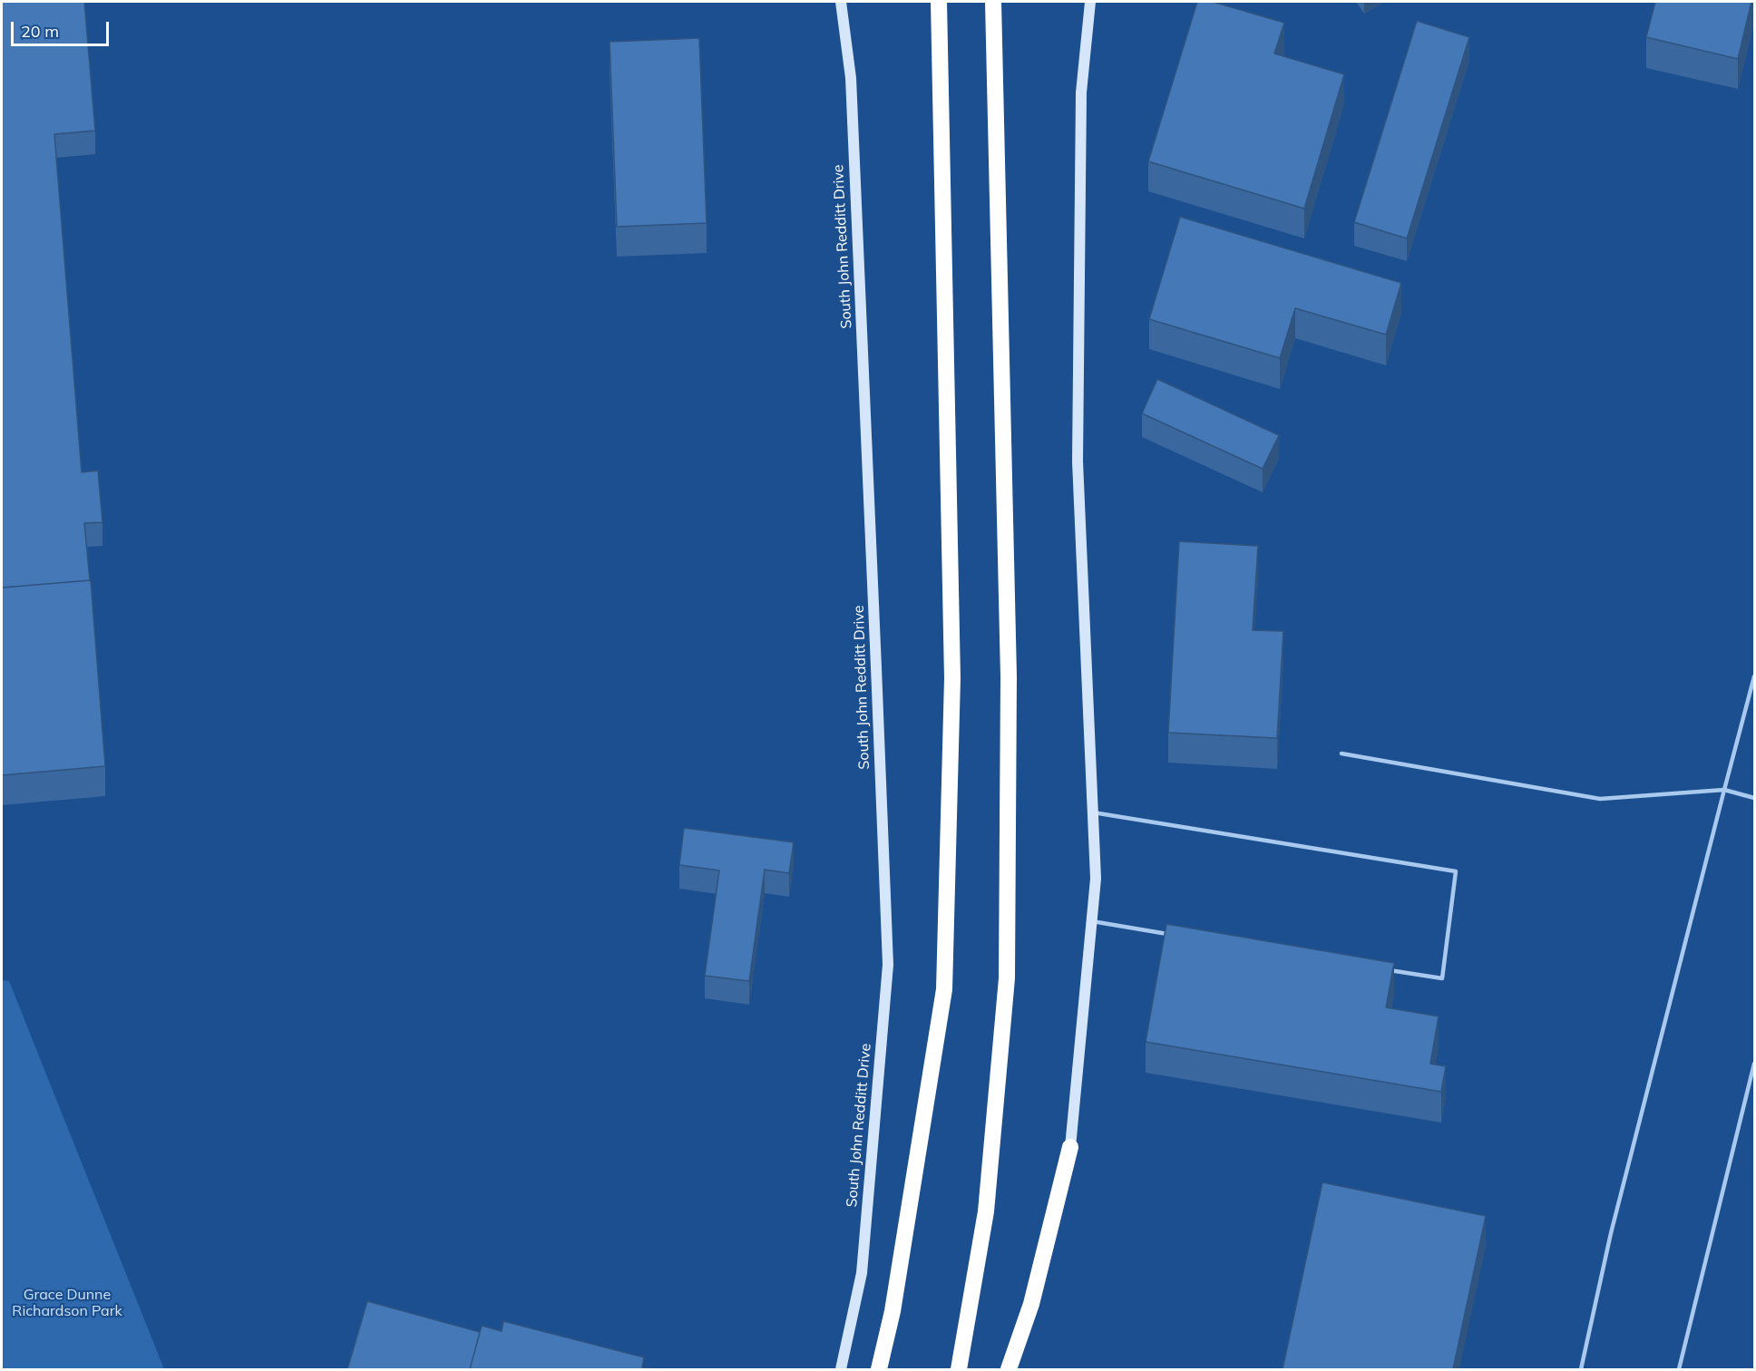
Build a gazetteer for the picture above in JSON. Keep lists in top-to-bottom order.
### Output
{
  "streets": {
    "main road": ["South John Redditt Drive"]
  },
  "parks": ["Grace Dunne Richardson Park"],
  "scale_bar": "20 m"
}
